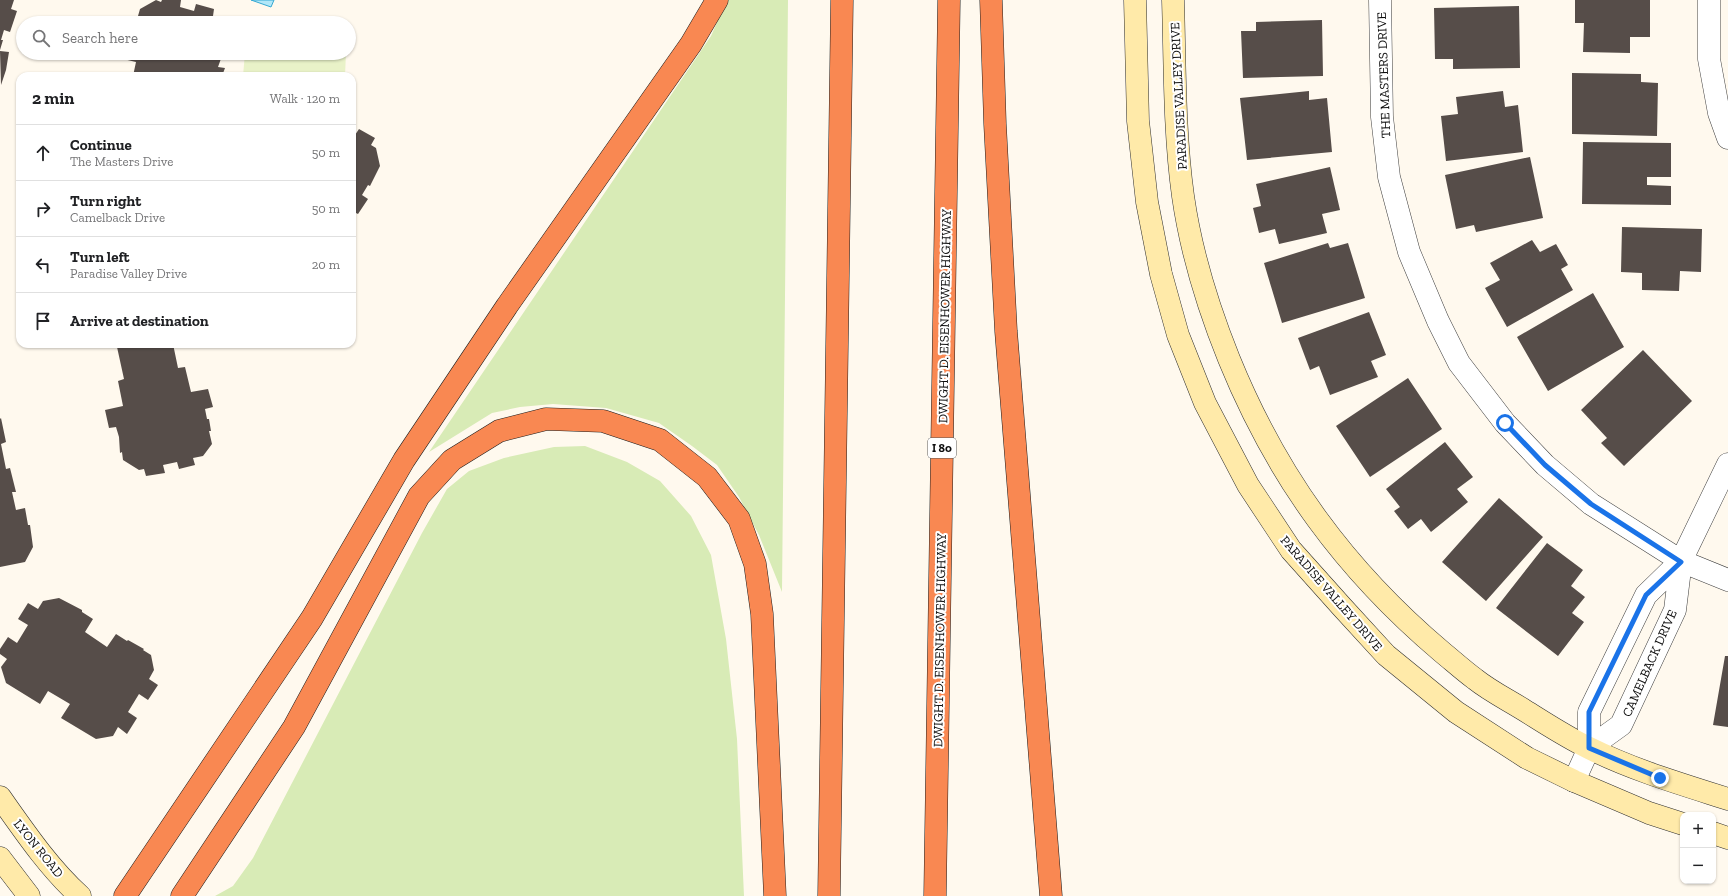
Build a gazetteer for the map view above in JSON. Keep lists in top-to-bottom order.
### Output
{
  "streets": {
    "highway": ["DWIGHT D. EISENHOWER HIGHWAY", "I 80"],
    "street": [
      "THE MASTERS DRIVE",
      "PARADISE VALLEY DRIVE",
      "CAMELBACK DRIVE",
      "LYON ROAD"
    ]
  },
  "crossings": [
    ["THE MASTERS DRIVE", "CAMELBACK DRIVE"],
    ["PARADISE VALLEY DRIVE", "CAMELBACK DRIVE"]
  ],
  "page": {
    "search": "Search here",
    "heading": ["2 min", "Walk · 120 m"],
    "list": [
      ["Continue", "The Masters Drive", "50 m"],
      ["Turn right", "Camelback Drive", "50 m"],
      ["Turn left", "Paradise Valley Drive", "20 m"],
      "Arrive at destination"
    ],
    "map_buttons": ["+", "−"]
  }
}
